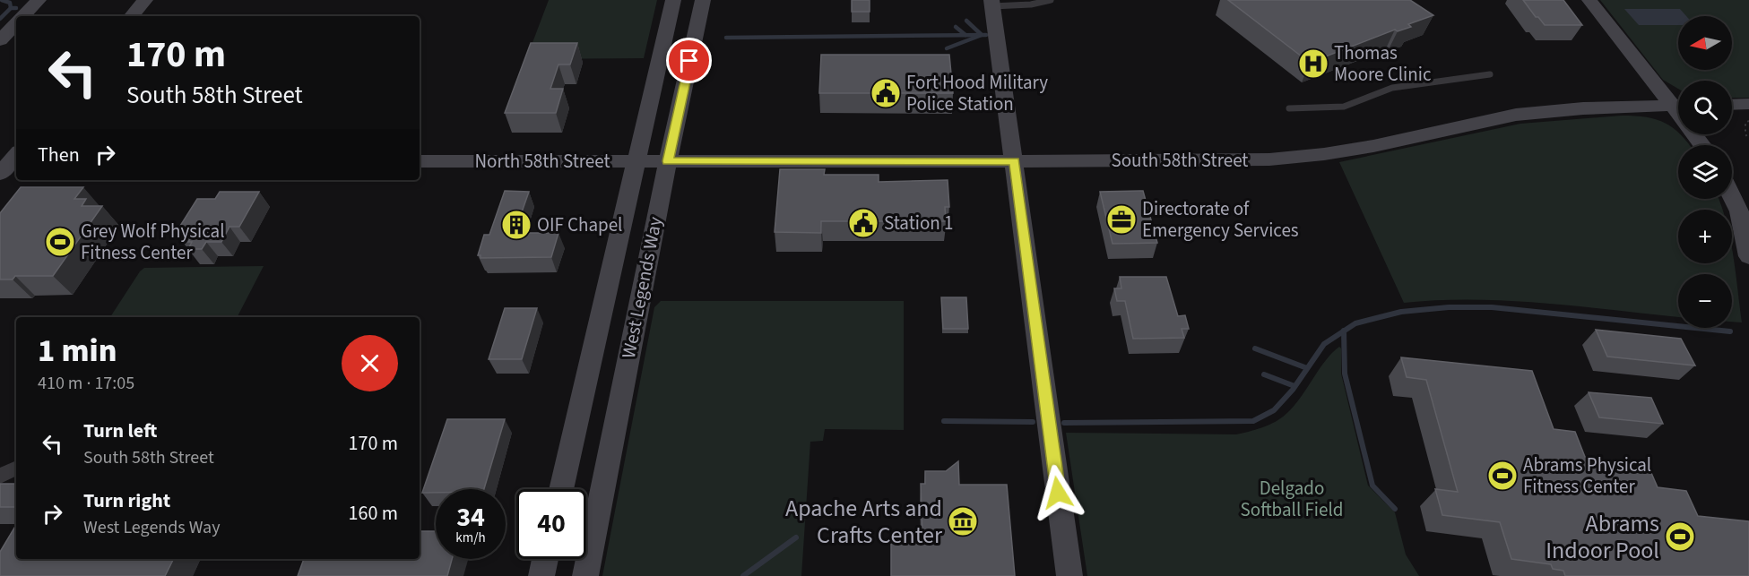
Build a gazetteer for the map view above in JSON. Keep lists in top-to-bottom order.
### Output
{
  "streets": {
    "street": ["South 58th Street", "North 58th Street", "West Legends Way"]
  },
  "crossings": [
    ["South 58th Street", "North 58th Street"],
    ["South 58th Street", "West Legends Way"],
    ["North 58th Street", "West Legends Way"]
  ],
  "parks": ["Delgado Softball Field"],
  "places": {
    "hospital": ["Thomas Moore Clinic"],
    "public building": ["Fort Hood Military Police Station", "Station 1"],
    "office": ["Directorate of Emergency Services"],
    "building": ["OIF Chapel"],
    "sports": ["Grey Wolf Physical Fitness Center", "Abrams Physical Fitness Center", "Abrams Indoor Pool"],
    "museum": ["Apache Arts and Crafts Center"]
  },
  "north": "left",
  "page": {
    "map_buttons": ["+", "−"],
    "turn": ["170 m", "South 58th Street"],
    "then": "Then",
    "heading": ["1 min", "410 m · 17:05"],
    "list": [
      {
        "name": "Turn left",
        "note": "South 58th Street",
        "value": "170 m"
      },
      {
        "name": "Turn right",
        "note": "West Legends Way",
        "value": "160 m"
      }
    ],
    "speed": "34 km/h",
    "limit": "40"
  }
}
